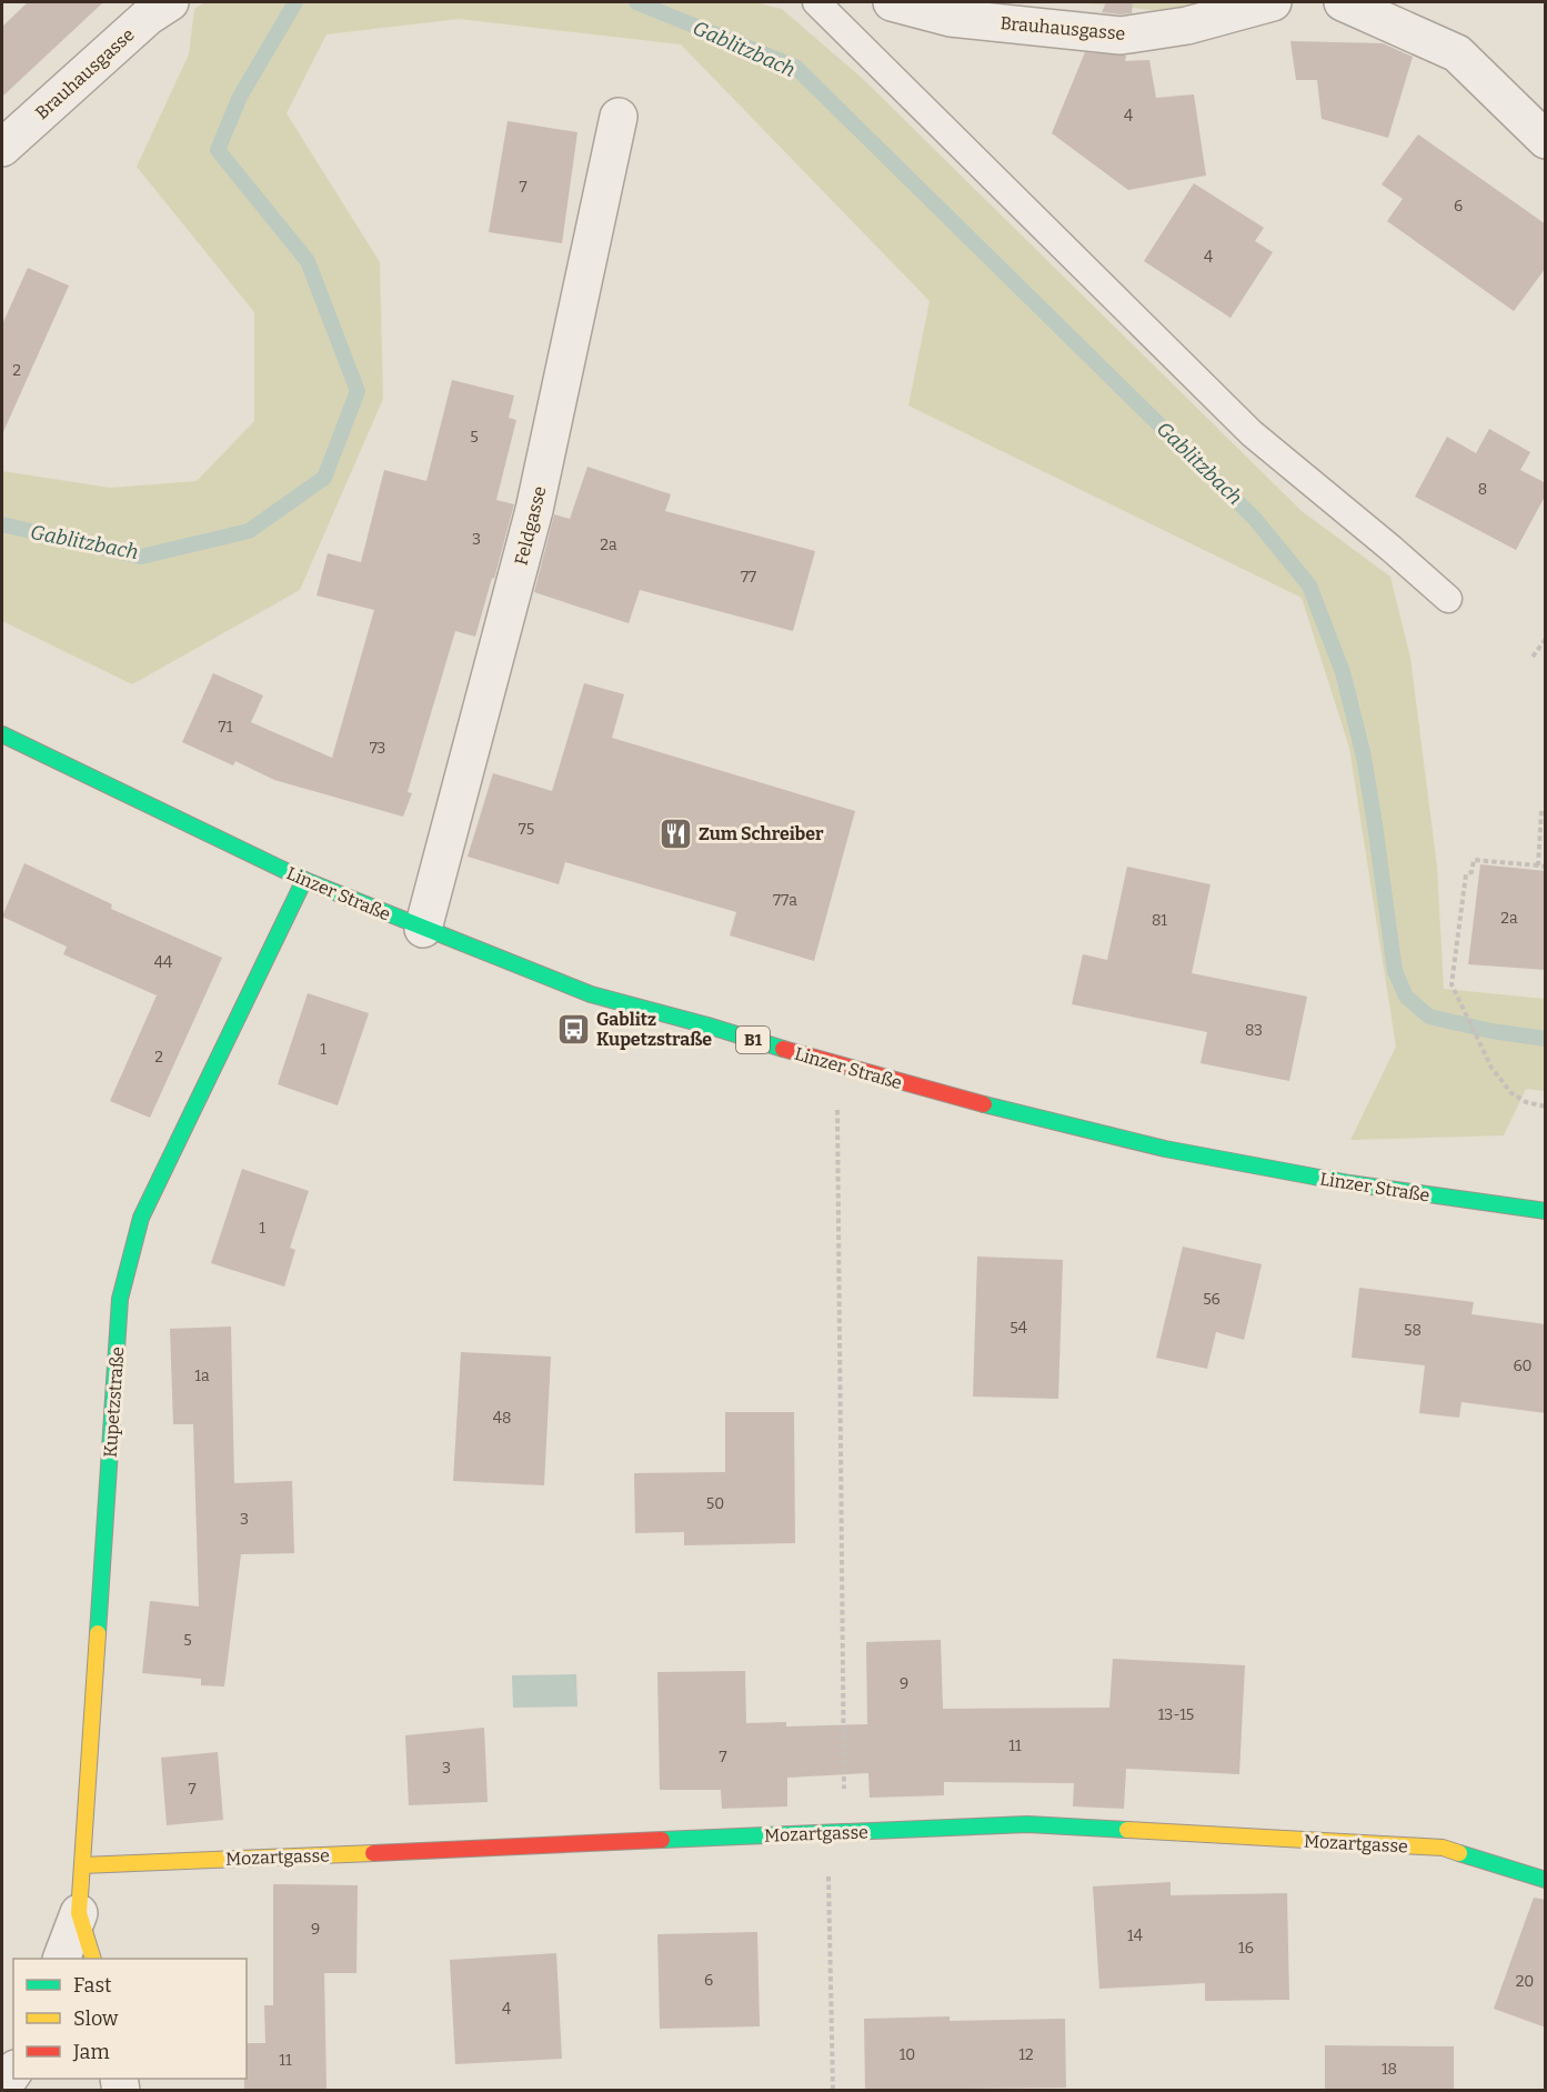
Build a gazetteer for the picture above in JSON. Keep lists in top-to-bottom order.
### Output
{
  "streets": {
    "street": [
      "Brauhausgasse",
      "Feldgasse",
      "Linzer Straße",
      "B1",
      "Kupetzstraße",
      "Mozartgasse"
    ]
  },
  "crossings": [
    ["Feldgasse", "Linzer Straße"],
    ["Linzer Straße", "Kupetzstraße"],
    ["Kupetzstraße", "Mozartgasse"]
  ],
  "water": ["Gablitzbach"],
  "places": {
    "restaurant": ["Zum Schreiber"],
    "bus stop": ["Gablitz Kupetzstraße"]
  },
  "house_numbers": [
    "4",
    "7",
    "6",
    "4",
    "2",
    "5",
    "8",
    "3",
    "2a",
    "77",
    "71",
    "73",
    "75",
    "77a",
    "2a",
    "81",
    "44",
    "83",
    "1",
    "2",
    "1",
    "56",
    "54",
    "58",
    "60",
    "1a",
    "48",
    "50",
    "3",
    "5",
    "9",
    "13-15",
    "11",
    "7",
    "3",
    "7",
    "9",
    "14",
    "16",
    "6",
    "20",
    "4",
    "10",
    "12",
    "11",
    "18"
  ],
  "legend": ["Fast", "Slow", "Jam"]
}
